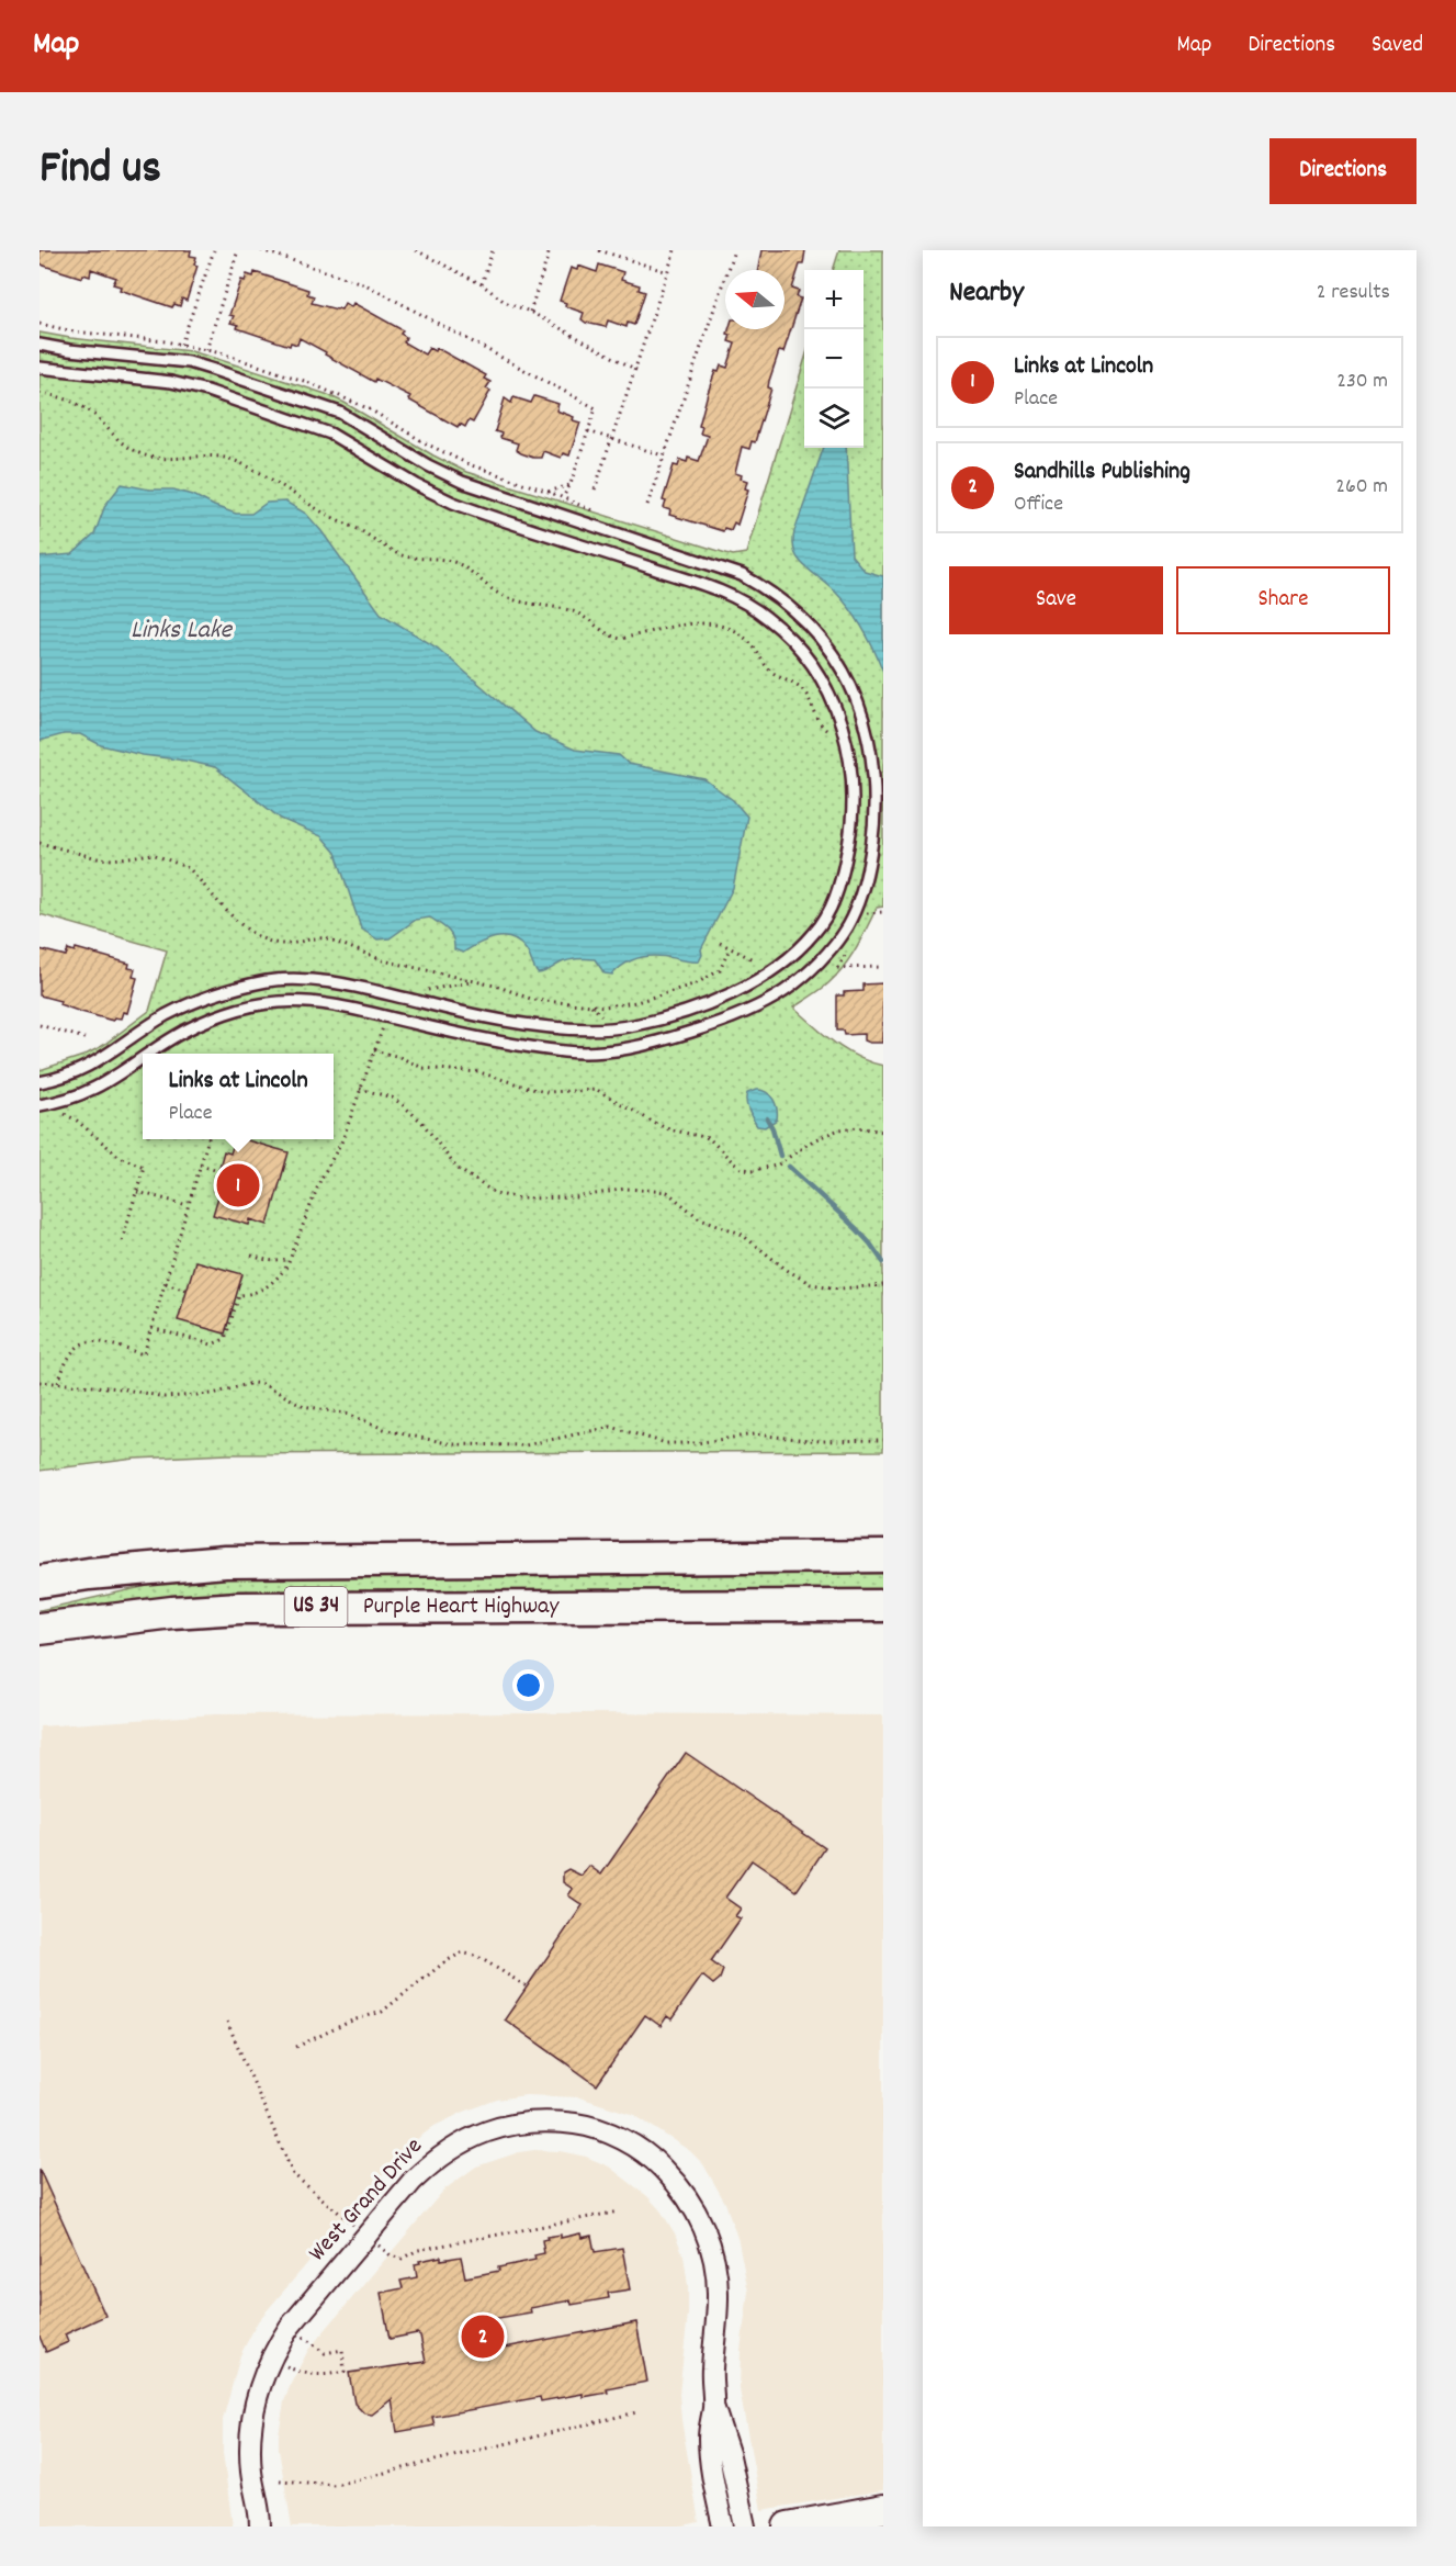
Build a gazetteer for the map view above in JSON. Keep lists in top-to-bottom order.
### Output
{
  "streets": {
    "main road": ["US 34", "Purple Heart Highway"],
    "street": ["West Grand Drive"]
  },
  "water": ["Links Lake"],
  "north": "left",
  "page": {
    "header": "Map",
    "nav": ["Map", "Directions", "Saved"],
    "title": "Find us",
    "buttons": [
      "Directions",
      ["Save", "Share"]
    ],
    "heading": ["Nearby", "2 results"],
    "map_buttons": ["+", "−"],
    "list": [
      {
        "mark": "1",
        "name": "Links at Lincoln",
        "note": "Place",
        "value": "230 m"
      },
      {
        "mark": "2",
        "name": "Sandhills Publishing",
        "note": "Office",
        "value": "260 m"
      }
    ],
    "popup": ["Links at Lincoln", "Place"],
    "pins": ["1", "2"]
  }
}
